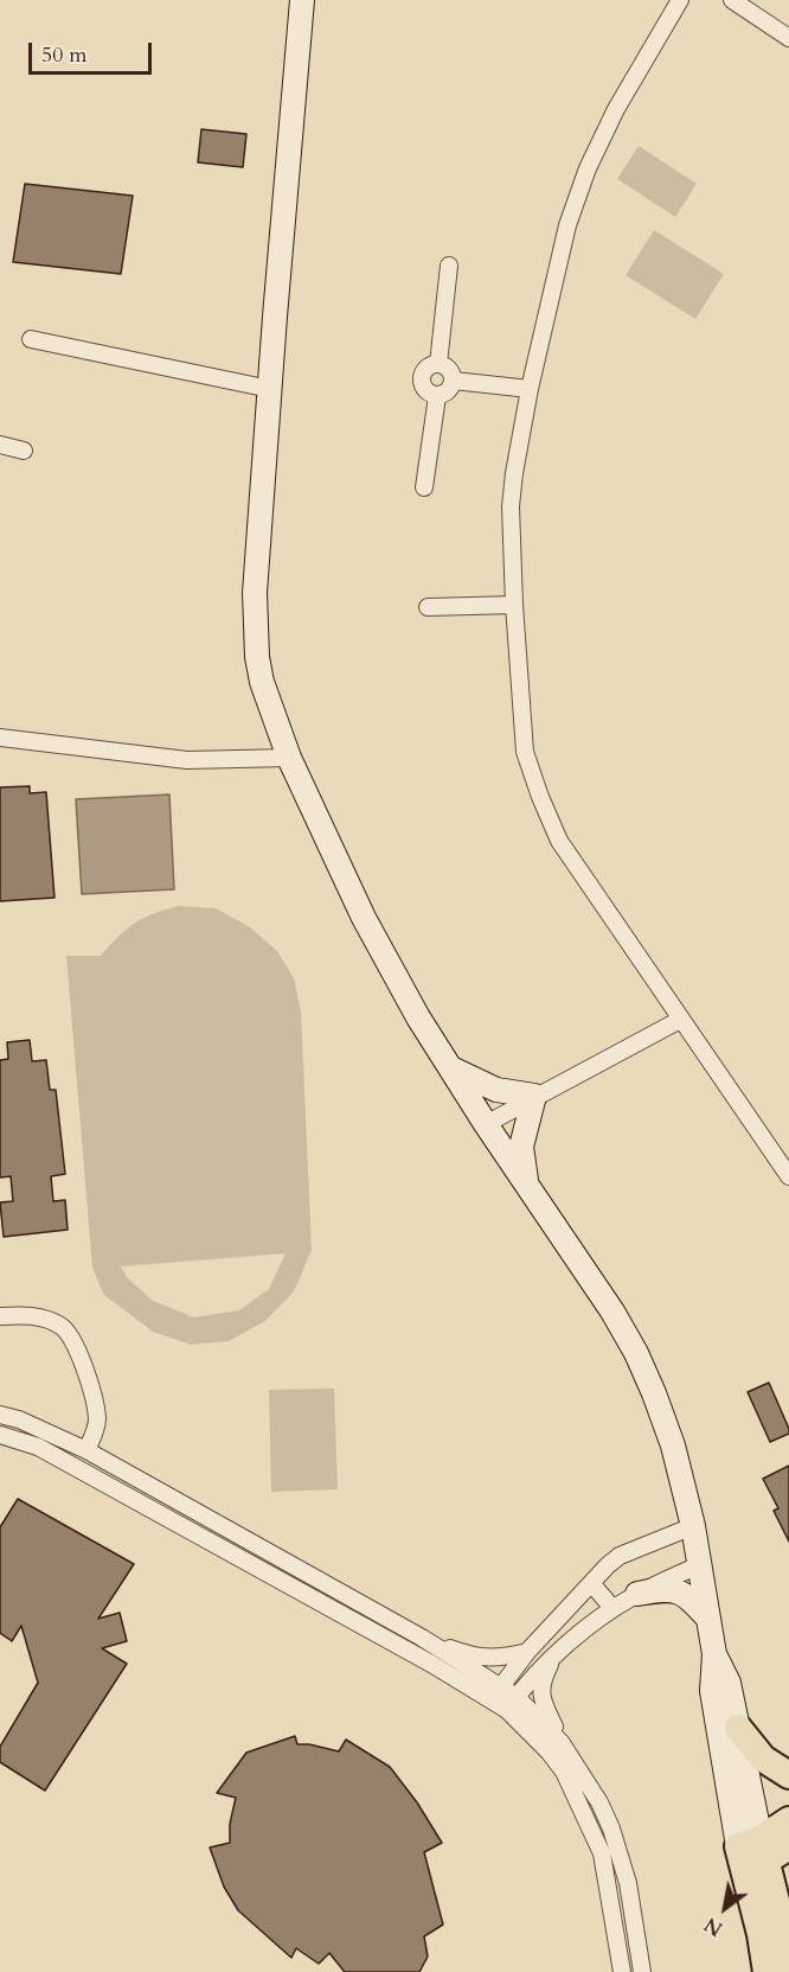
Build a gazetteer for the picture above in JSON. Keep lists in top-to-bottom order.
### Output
{
  "scale_bar": "50 m",
  "north": "bottom left"
}
